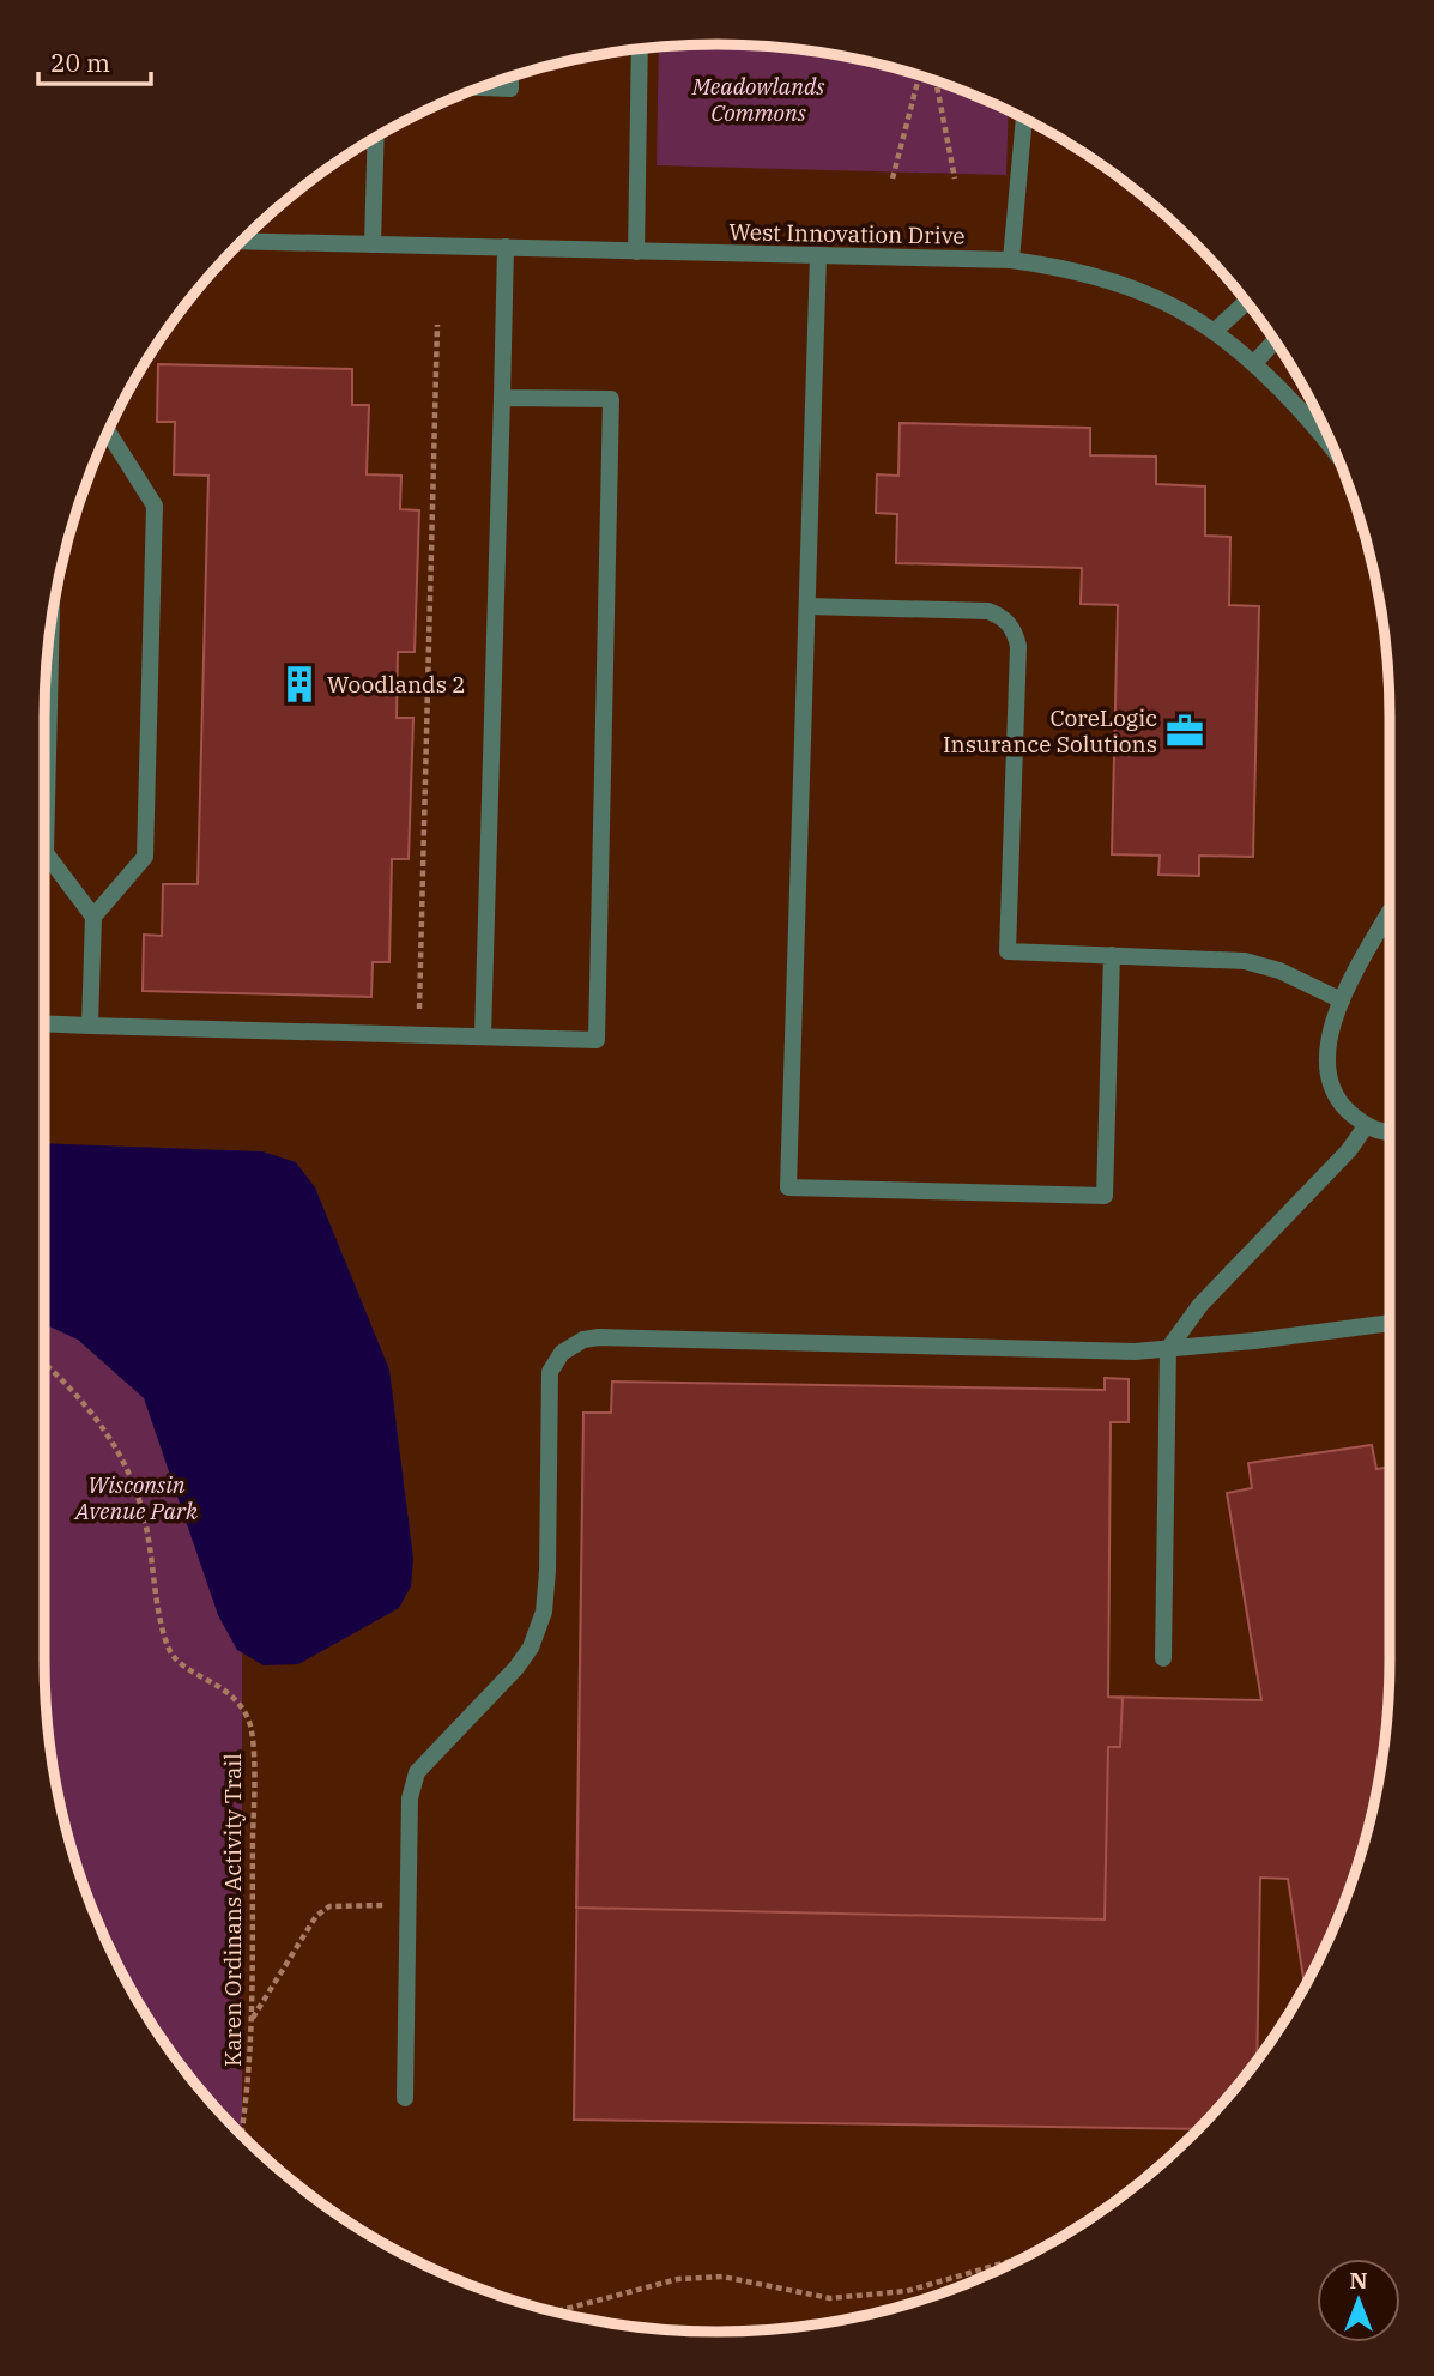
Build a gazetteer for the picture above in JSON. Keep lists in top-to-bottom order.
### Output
{
  "streets": {
    "street": ["West Innovation Drive"],
    "path": ["Karen Ordinans Activity Trail"]
  },
  "parks": ["Meadowlands Commons", "Wisconsin Avenue Park"],
  "places": {
    "building": ["Woodlands 2"],
    "office": ["CoreLogic Insurance Solutions"]
  },
  "scale_bar": "20 m",
  "north": "top"
}
